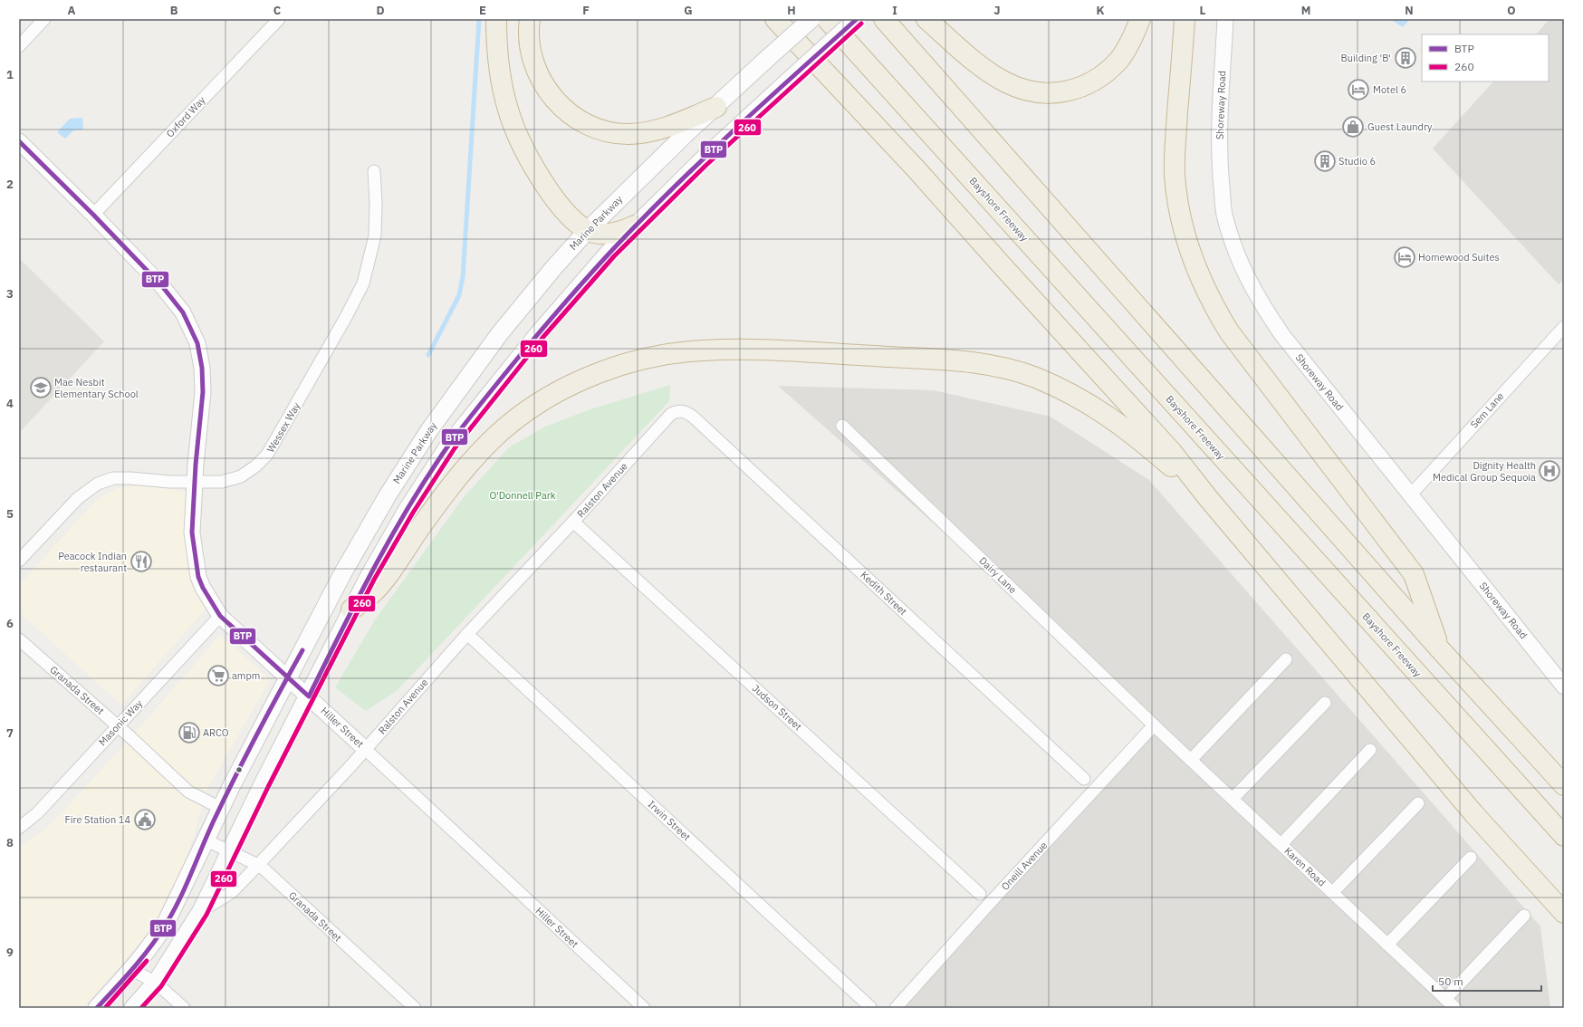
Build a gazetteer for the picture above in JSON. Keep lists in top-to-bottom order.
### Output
{
  "streets": {
    "highway": ["Bayshore Freeway"],
    "main road": ["Marine Parkway", "Ralston Avenue"],
    "street": [
      "Shoreway Road",
      "Oxford Way",
      "Sem Lane",
      "Wessex Way",
      "Dairy Lane",
      "Kedith Street",
      "Granada Street",
      "Judson Street",
      "Masonic Way",
      "Hiller Street",
      "Irwin Street",
      "Oneill Avenue",
      "Karen Road"
    ]
  },
  "crossings": [
    ["Shoreway Road", "Sem Lane"],
    ["Oxford Way", "Hiller Street"],
    ["Marine Parkway", "Granada Street"],
    ["Marine Parkway", "Hiller Street"],
    ["Wessex Way", "Hiller Street"],
    ["Ralston Avenue", "Kedith Street"],
    ["Ralston Avenue", "Granada Street"],
    ["Ralston Avenue", "Judson Street"],
    ["Ralston Avenue", "Hiller Street"],
    ["Ralston Avenue", "Irwin Street"],
    ["Dairy Lane", "Oneill Avenue"],
    ["Dairy Lane", "Karen Road"],
    ["Granada Street", "Masonic Way"],
    ["Masonic Way", "Hiller Street"],
    ["Oneill Avenue", "Karen Road"]
  ],
  "parks": ["O'Donnell Park"],
  "places": {
    "building": ["Building 'B'", "Studio 6"],
    "hotel": ["Motel 6", "Homewood Suites"],
    "shop": ["Guest Laundry"],
    "school or university": ["Mae Nesbit Elementary School"],
    "hospital": ["Dignity Health Medical Group Sequoia"],
    "restaurant": ["Peacock Indian restaurant"],
    "supermarket": ["ampm"],
    "fuel station": ["ARCO"],
    "public building": ["Fire Station 14"]
  },
  "lines": ["transit line BTP", "transit line 260"],
  "legend": ["BTP", "260"],
  "scale_bar": "50 m",
  "grid": {
    "columns": [
      "A",
      "B",
      "C",
      "D",
      "E",
      "F",
      "G",
      "H",
      "I",
      "J",
      "K",
      "L",
      "M",
      "N",
      "O"
    ],
    "rows": [
      "1",
      "2",
      "3",
      "4",
      "5",
      "6",
      "7",
      "8",
      "9"
    ]
  }
}
